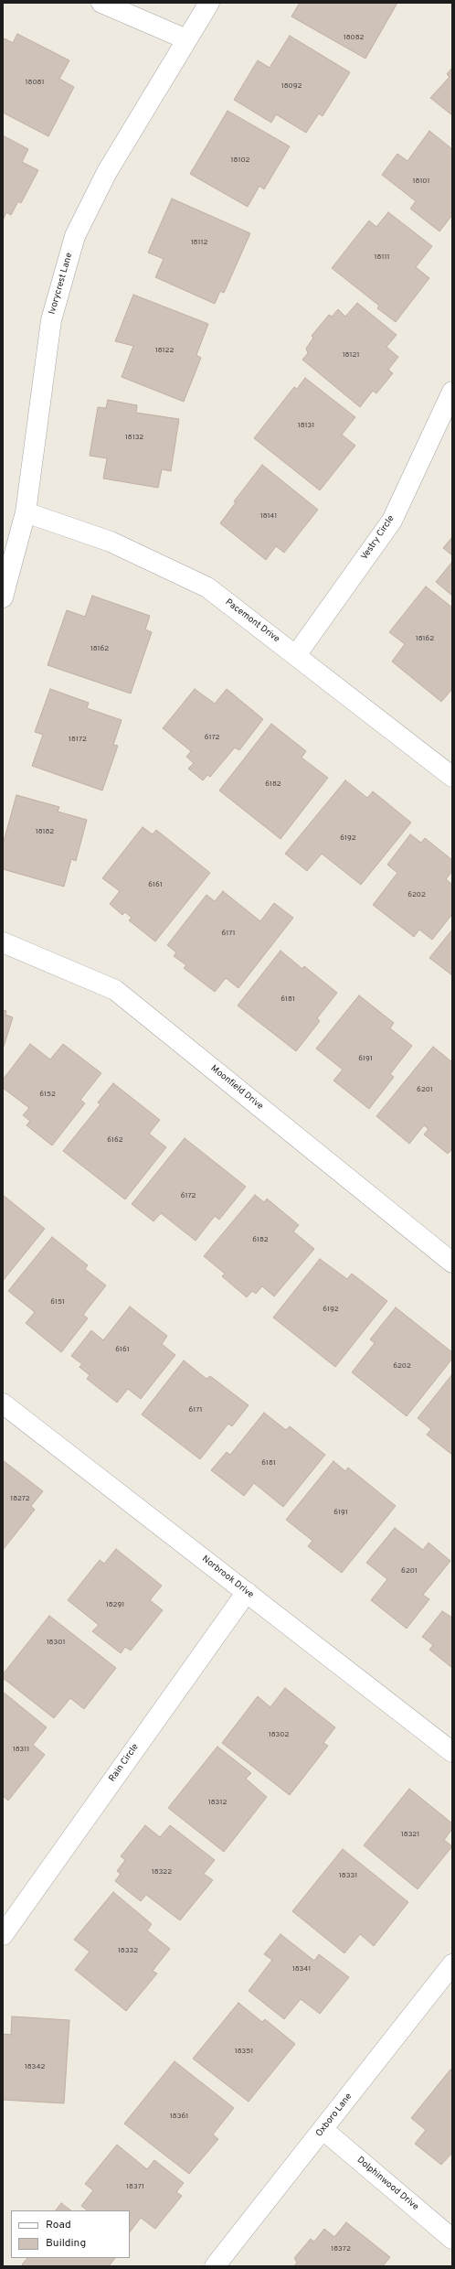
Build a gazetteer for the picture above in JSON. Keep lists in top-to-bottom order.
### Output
{
  "streets": {
    "street": [
      "Ivorycrest Lane",
      "Vestry Circle",
      "Pacemont Drive",
      "Moonfield Drive",
      "Norbrook Drive",
      "Rain Circle",
      "Oxboro Lane",
      "Dolphinwood Drive"
    ]
  },
  "crossings": [
    ["Ivorycrest Lane", "Pacemont Drive"],
    ["Vestry Circle", "Pacemont Drive"],
    ["Norbrook Drive", "Rain Circle"],
    ["Oxboro Lane", "Dolphinwood Drive"]
  ],
  "house_numbers": [
    "18082",
    "18081",
    "18092",
    "18102",
    "18101",
    "18112",
    "18111",
    "18122",
    "18121",
    "18131",
    "18132",
    "18141",
    "18162",
    "18162",
    "6172",
    "18172",
    "6182",
    "18182",
    "6192",
    "6161",
    "6202",
    "6171",
    "6181",
    "6191",
    "6201",
    "6152",
    "6162",
    "6172",
    "6182",
    "6151",
    "6192",
    "6161",
    "6202",
    "6171",
    "6181",
    "18272",
    "6191",
    "6201",
    "18291",
    "18301",
    "18302",
    "18311",
    "18312",
    "18321",
    "18322",
    "18331",
    "18332",
    "18341",
    "18351",
    "18342",
    "18361",
    "18371",
    "18372"
  ],
  "legend": ["Road", "Building"]
}
